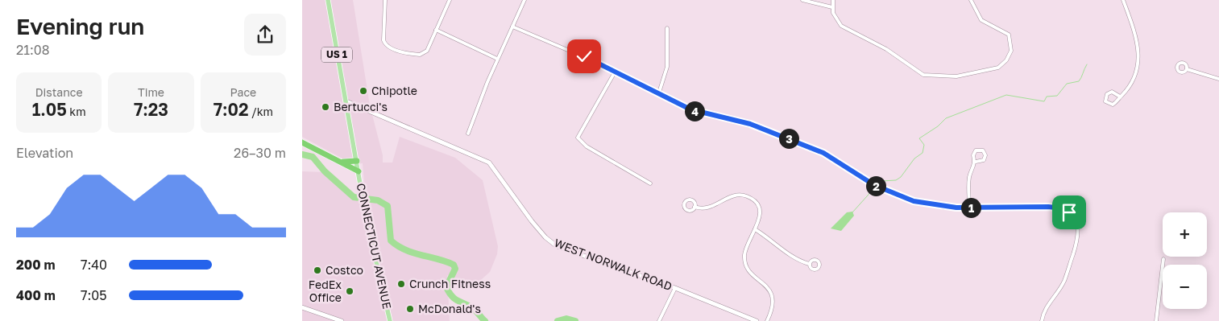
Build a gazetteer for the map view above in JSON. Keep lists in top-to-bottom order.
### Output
{
  "streets": {
    "main road": ["US 1", "CONNECTICUT AVENUE", "WEST NORWALK ROAD"]
  },
  "crossings": [
    ["US 1", "CONNECTICUT AVENUE"],
    ["US 1", "WEST NORWALK ROAD"]
  ],
  "places": [
    "Chipotle",
    "Bertucci's",
    "Costco",
    "Crunch Fitness",
    "FedEx Office",
    "McDonald's"
  ],
  "page": {
    "heading": ["Evening run", "21:08"],
    "stats": [
      ["Distance", "1.05 km"],
      ["Time", "7:23"],
      ["Pace", "7:02 /km"]
    ],
    "pins": [
      "4",
      "3",
      "2",
      "1"
    ],
    "chart": ["Elevation", "26–30 m"],
    "map_buttons": ["+", "−"],
    "list": [
      {
        "name": "200 m",
        "note": "7:40"
      },
      {
        "name": "400 m",
        "note": "7:05"
      }
    ]
  }
}
